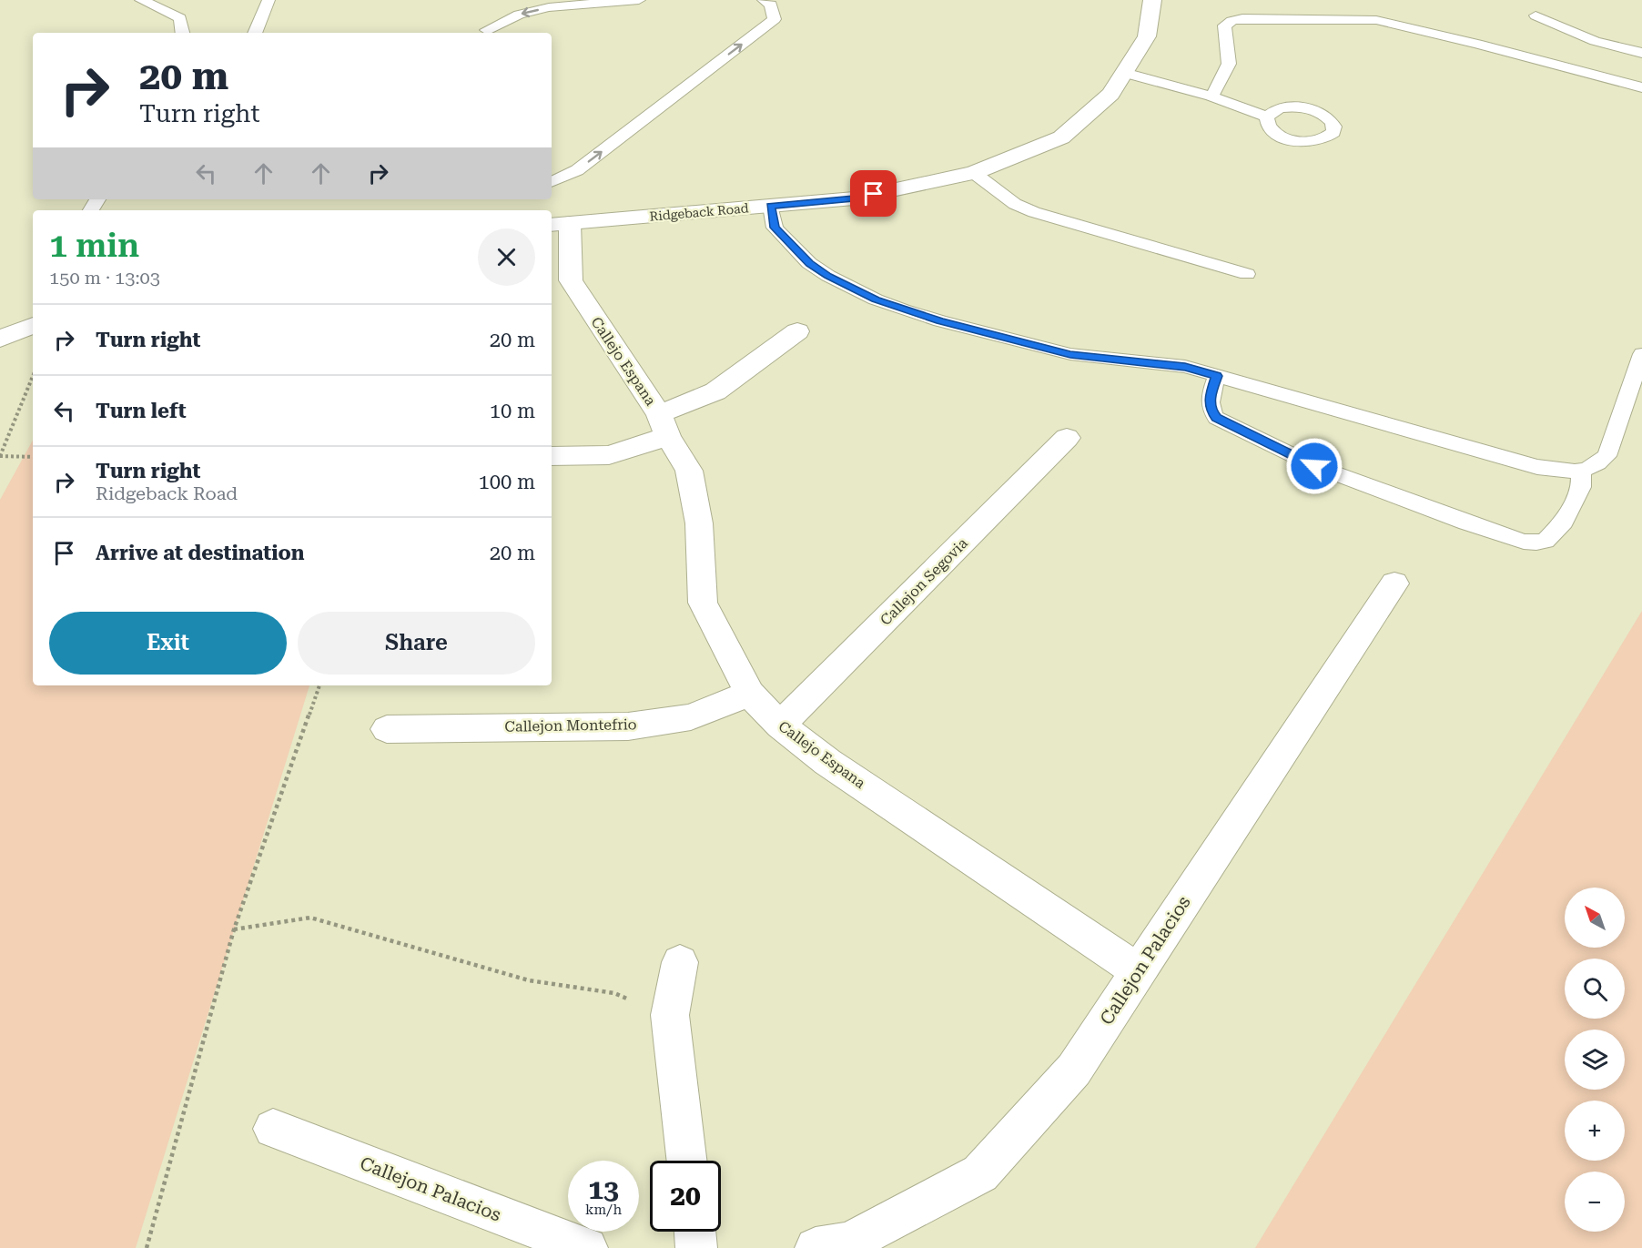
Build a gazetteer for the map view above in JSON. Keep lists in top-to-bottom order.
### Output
{
  "streets": {
    "street": [
      "Ridgeback Road",
      "Callejo Espana",
      "Callejon Segovia",
      "Callejon Montefrio",
      "Callejon Palacios"
    ]
  },
  "crossings": [
    ["Ridgeback Road", "Callejo Espana"],
    ["Callejo Espana", "Callejon Segovia"],
    ["Callejo Espana", "Callejon Montefrio"],
    ["Callejo Espana", "Callejon Palacios"]
  ],
  "north": "top left",
  "page": {
    "turn": ["20 m", "Turn right"],
    "heading": ["1 min", "150 m · 13:03"],
    "list": [
      {
        "name": "Turn right",
        "value": "20 m"
      },
      {
        "name": "Turn left",
        "value": "10 m"
      },
      {
        "name": "Turn right",
        "note": "Ridgeback Road",
        "value": "100 m"
      },
      {
        "name": "Arrive at destination",
        "value": "20 m"
      }
    ],
    "buttons": ["Exit", "Share"],
    "map_buttons": ["+", "−"],
    "speed": "13 km/h",
    "limit": "20"
  }
}
